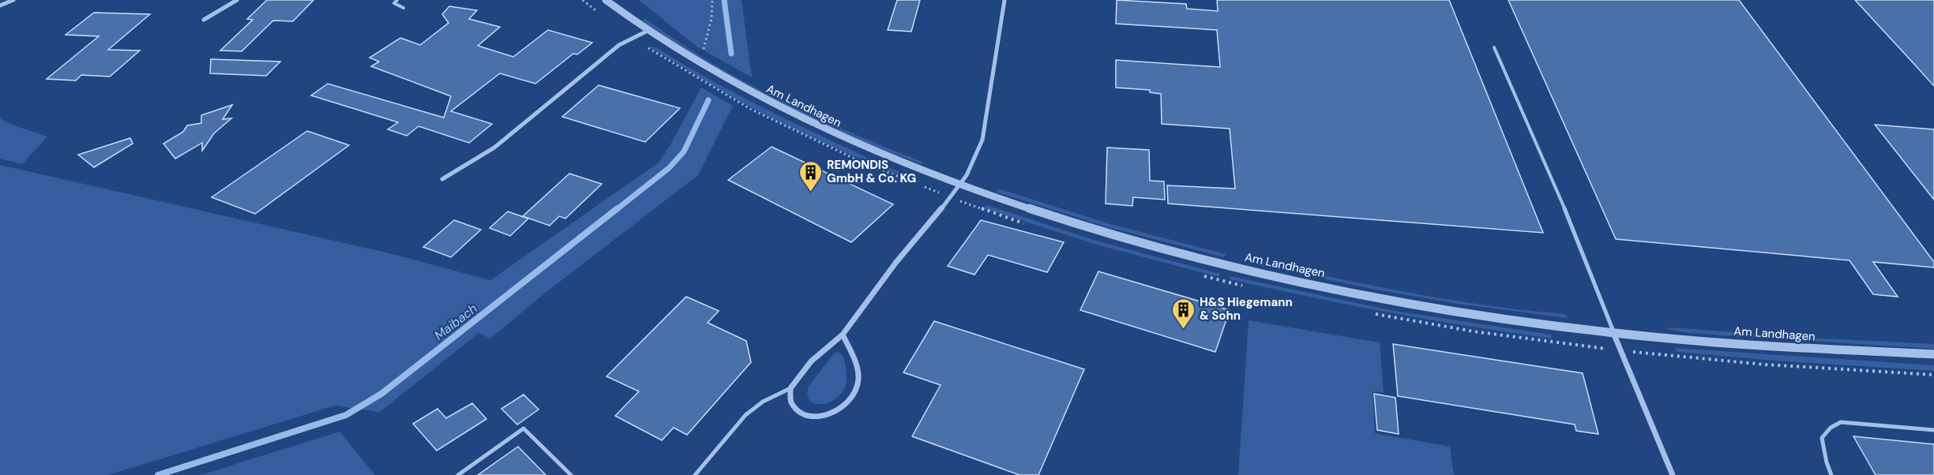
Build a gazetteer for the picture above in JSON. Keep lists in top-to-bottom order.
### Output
{
  "streets": {
    "street": ["Am Landhagen"]
  },
  "water": ["Maibach"],
  "places": {
    "building": ["REMONDIS GmbH & Co. KG", "H&S Hiegemann & Sohn"]
  }
}
